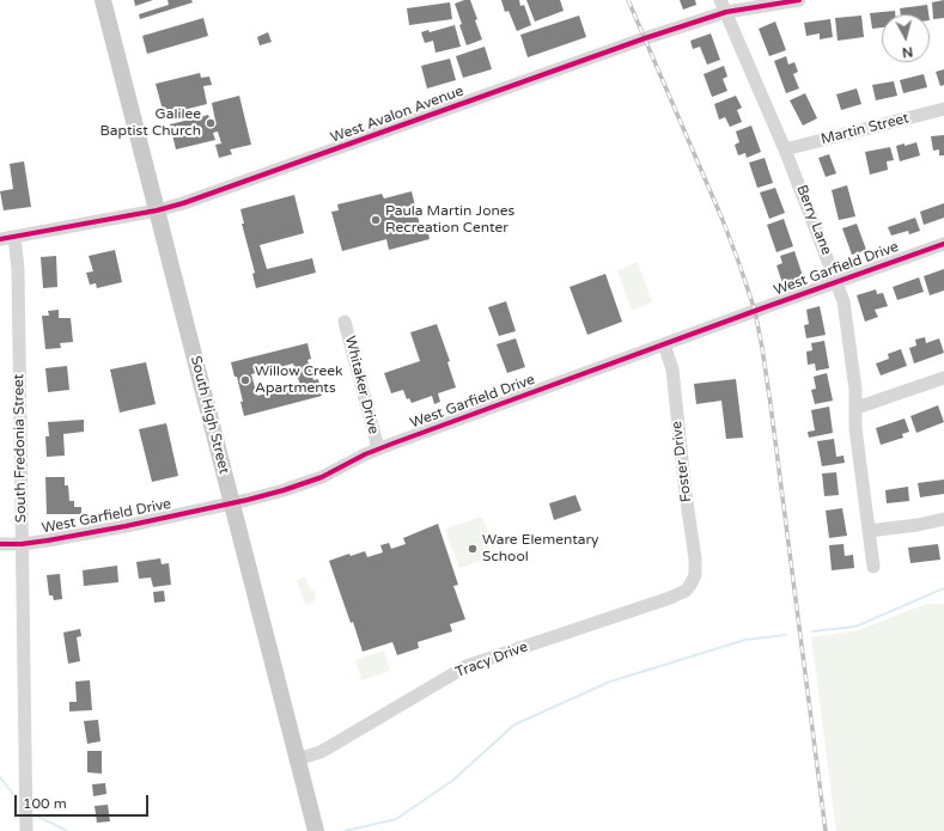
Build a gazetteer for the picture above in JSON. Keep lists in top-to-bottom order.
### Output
{
  "streets": {
    "main road": ["South High Street"],
    "street": [
      "West Avalon Avenue",
      "Martin Street",
      "Berry Lane",
      "West Garfield Drive",
      "Whitaker Drive",
      "South Fredonia Street",
      "Foster Drive",
      "Tracy Drive"
    ]
  },
  "crossings": [
    ["West Avalon Avenue", "Berry Lane"],
    ["West Avalon Avenue", "South High Street"],
    ["West Avalon Avenue", "South Fredonia Street"],
    ["Martin Street", "Berry Lane"],
    ["Berry Lane", "West Garfield Drive"],
    ["West Garfield Drive", "Whitaker Drive"],
    ["West Garfield Drive", "South High Street"],
    ["West Garfield Drive", "South Fredonia Street"],
    ["West Garfield Drive", "Foster Drive"],
    ["South High Street", "Tracy Drive"],
    ["Foster Drive", "Tracy Drive"]
  ],
  "places": [
    "Galilee Baptist Church",
    "Paula Martin Jones Recreation Center",
    "Willow Creek Apartments",
    "Ware Elementary School"
  ],
  "scale_bar": "100 m",
  "north": "bottom"
}
